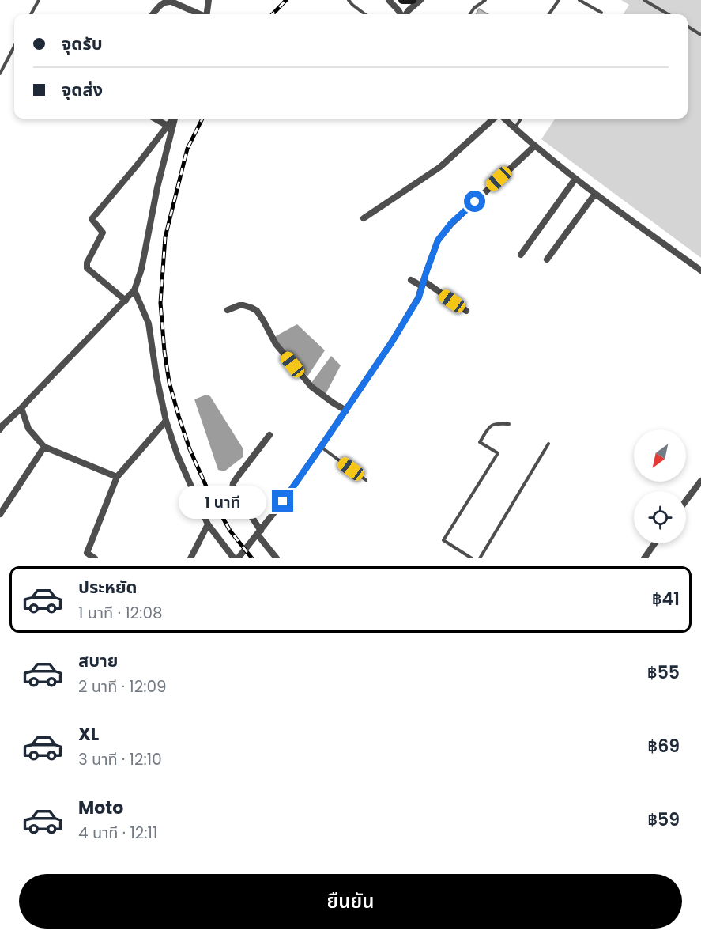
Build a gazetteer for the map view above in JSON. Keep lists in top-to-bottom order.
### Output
{
  "north": "bottom left",
  "page": {
    "banner": ["จุดรับ", "จุดส่ง"],
    "bubble": "1 นาที",
    "list": [
      {
        "name": "ประหยัด",
        "note": "1 นาที · 12:08",
        "value": "฿41"
      },
      {
        "name": "สบาย",
        "note": "2 นาที · 12:09",
        "value": "฿55"
      },
      {
        "name": "XL",
        "note": "3 นาที · 12:10",
        "value": "฿69"
      },
      {
        "name": "Moto",
        "note": "4 นาที · 12:11",
        "value": "฿59"
      }
    ],
    "buttons": "ยืนยัน"
  }
}
